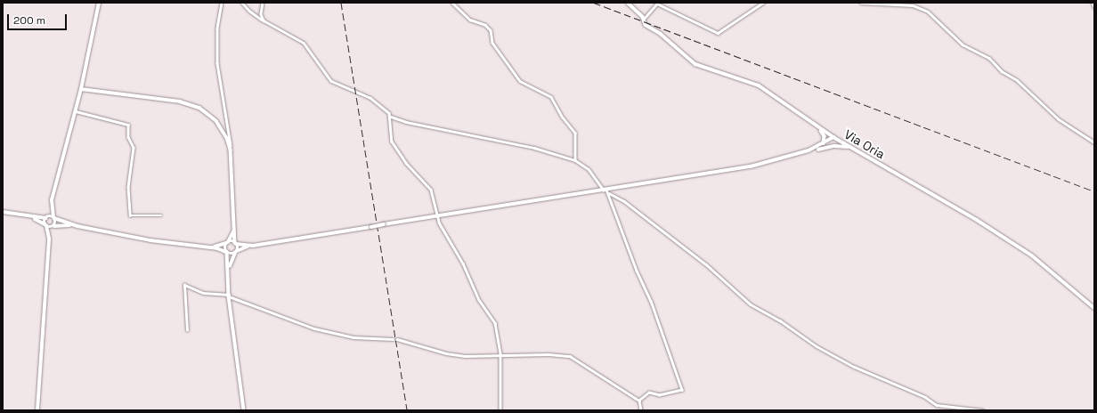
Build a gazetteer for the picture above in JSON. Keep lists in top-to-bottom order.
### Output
{
  "streets": {
    "main road": ["Via Oria"]
  },
  "scale_bar": "200 m"
}
